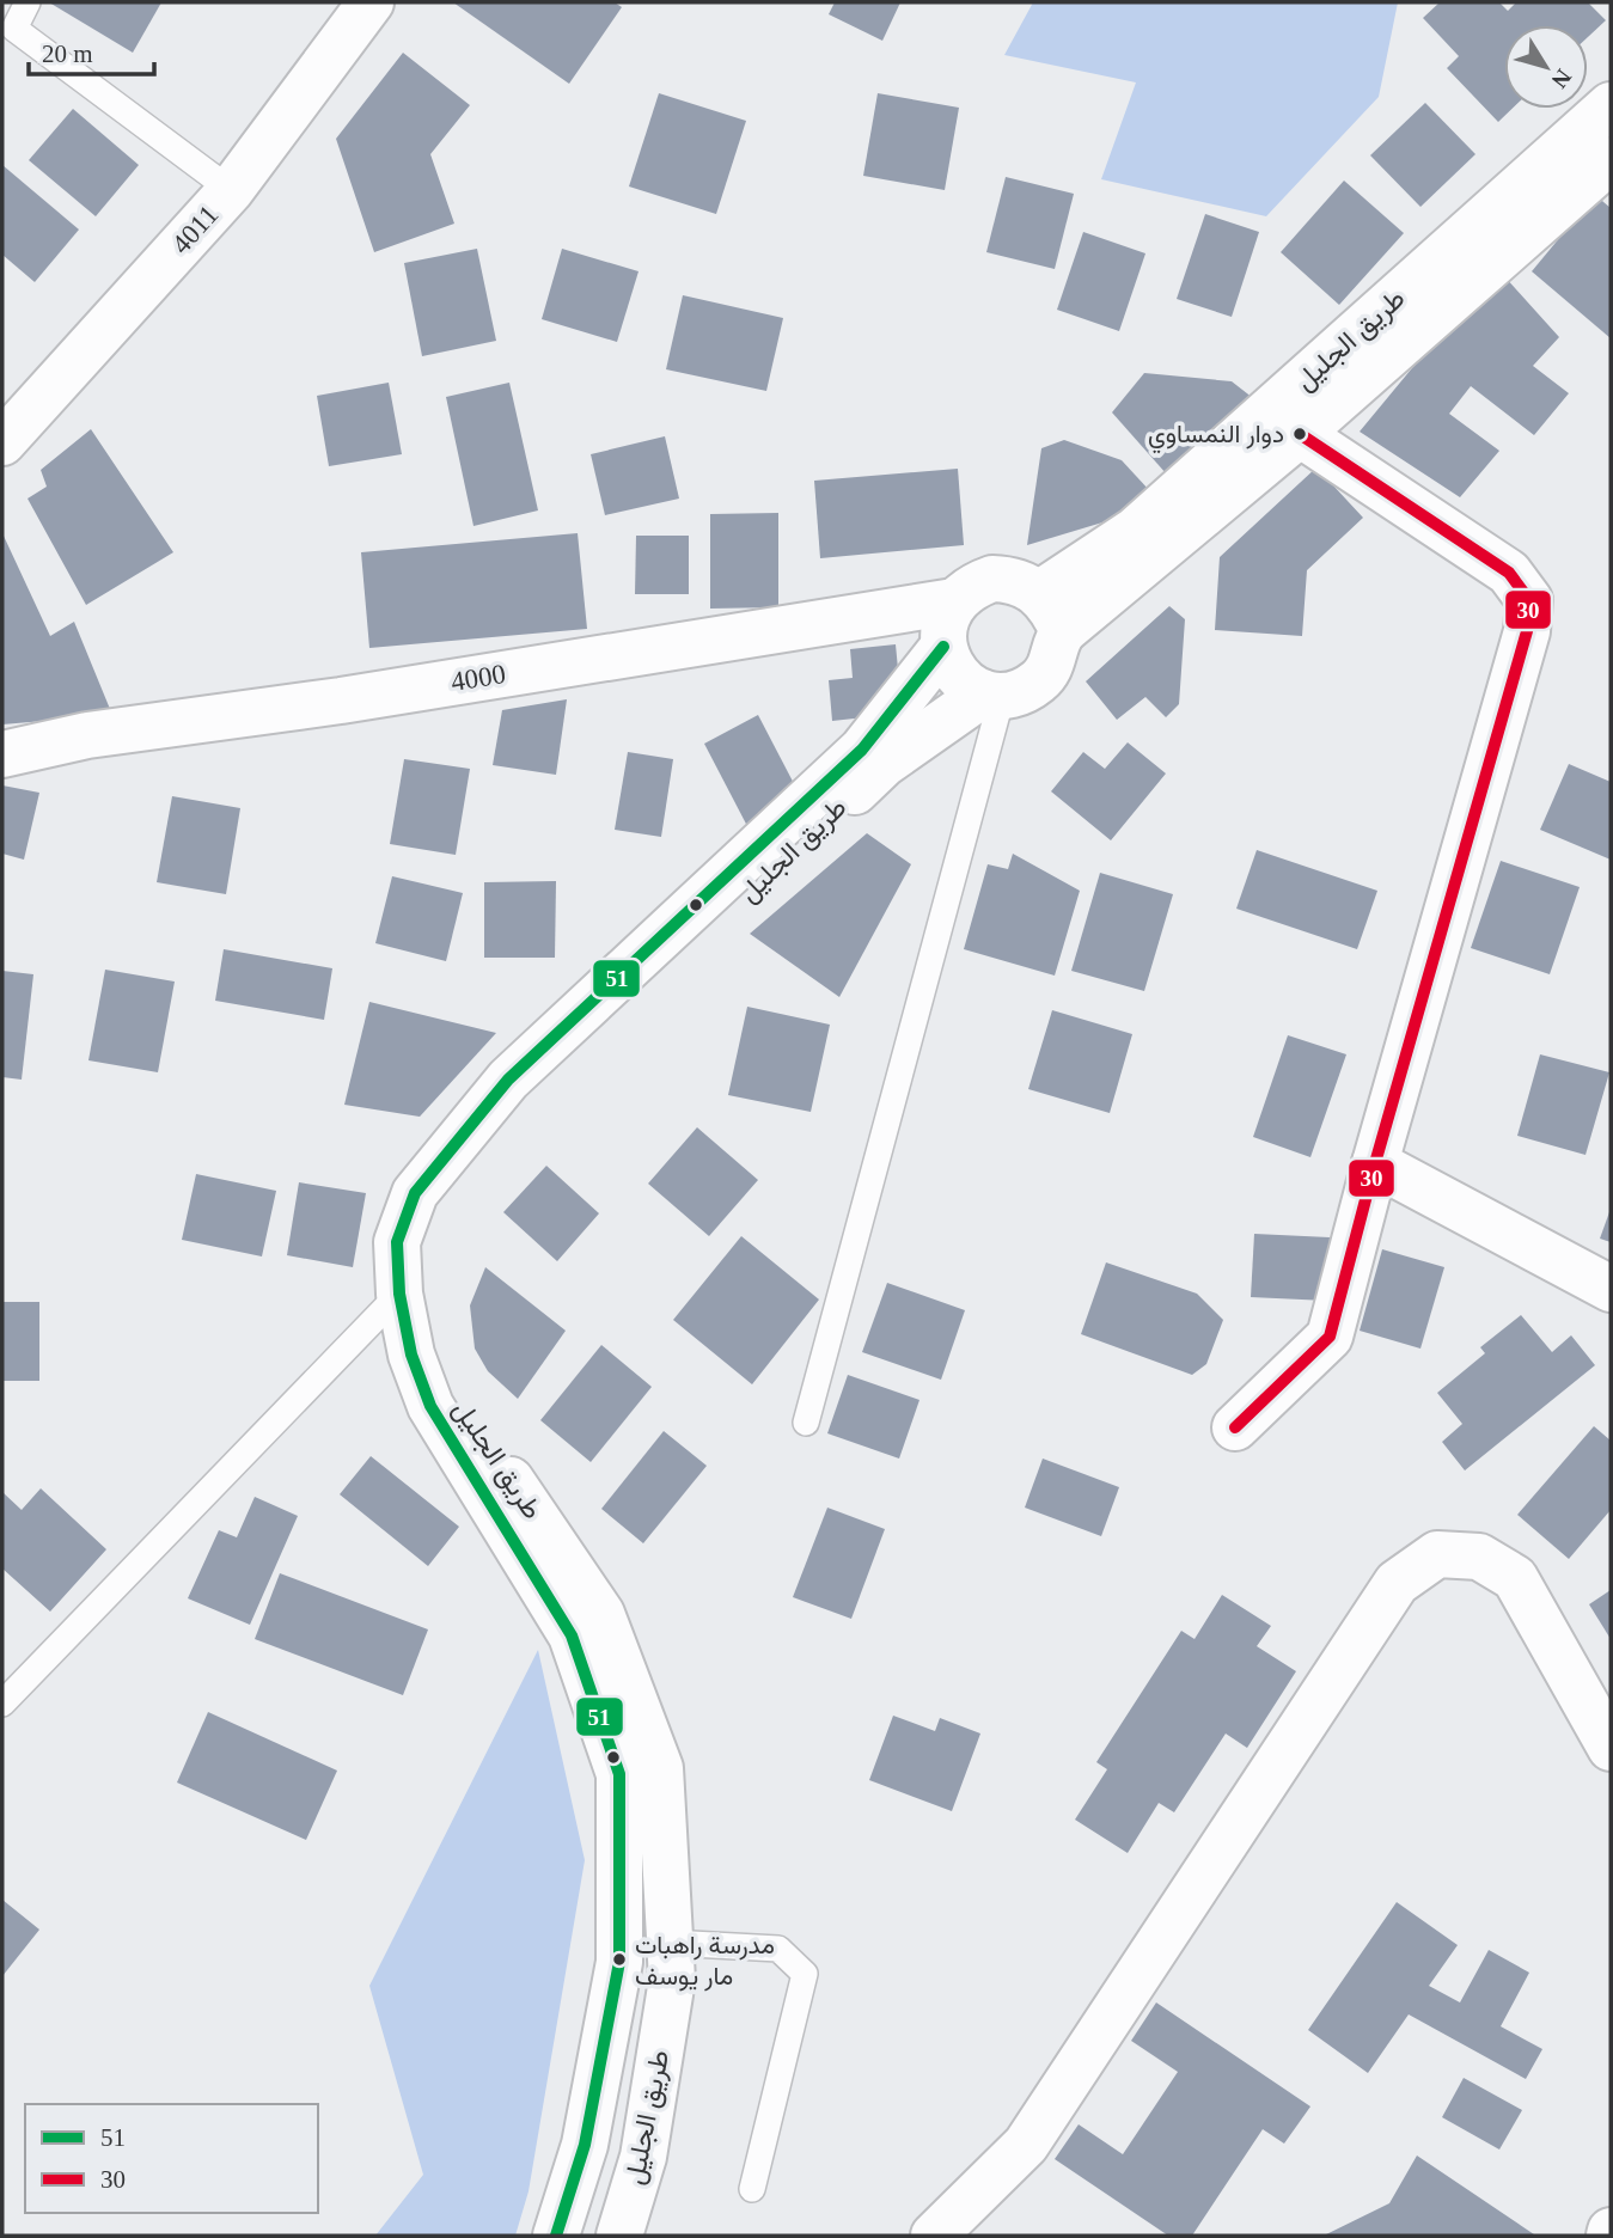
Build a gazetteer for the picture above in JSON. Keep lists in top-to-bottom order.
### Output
{
  "streets": {
    "street": ["4011", "طريق الجليل", "4000"]
  },
  "crossings": [
    ["طريق الجليل", "4000"]
  ],
  "places": ["دوار النمساوي", "مدرسة راهبات مار يوسف"],
  "lines": ["transit line 30", "transit line 51"],
  "legend": ["51", "30"],
  "scale_bar": "20 m",
  "north": "bottom right"
}
